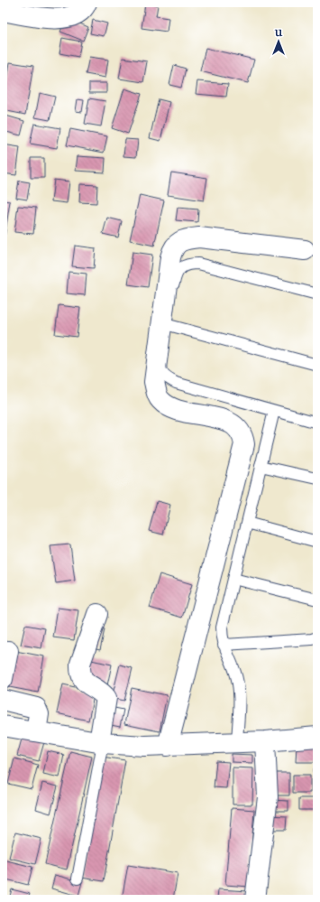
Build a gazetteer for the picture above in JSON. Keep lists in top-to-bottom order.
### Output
{
  "north": "top"
}
